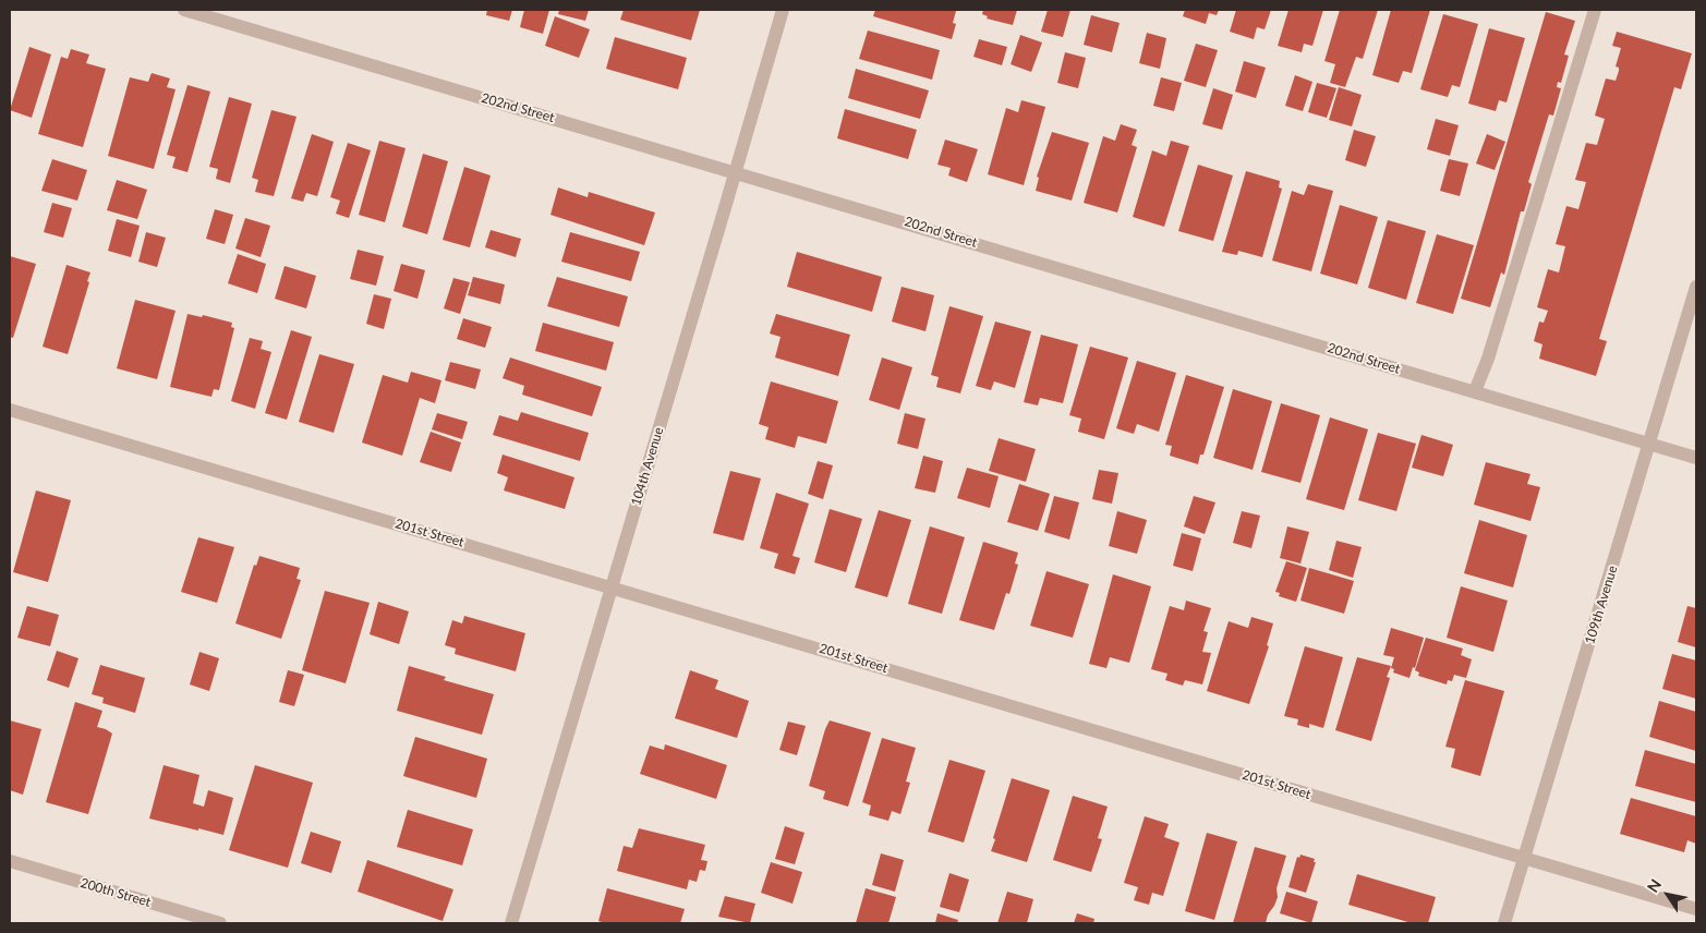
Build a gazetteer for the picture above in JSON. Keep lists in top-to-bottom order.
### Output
{
  "streets": {
    "street": [
      "202nd Street",
      "104th Avenue",
      "201st Street",
      "109th Avenue",
      "200th Street"
    ]
  },
  "crossings": [
    ["202nd Street", "104th Avenue"],
    ["202nd Street", "109th Avenue"],
    ["104th Avenue", "201st Street"],
    ["201st Street", "109th Avenue"]
  ],
  "north": "top left"
}
